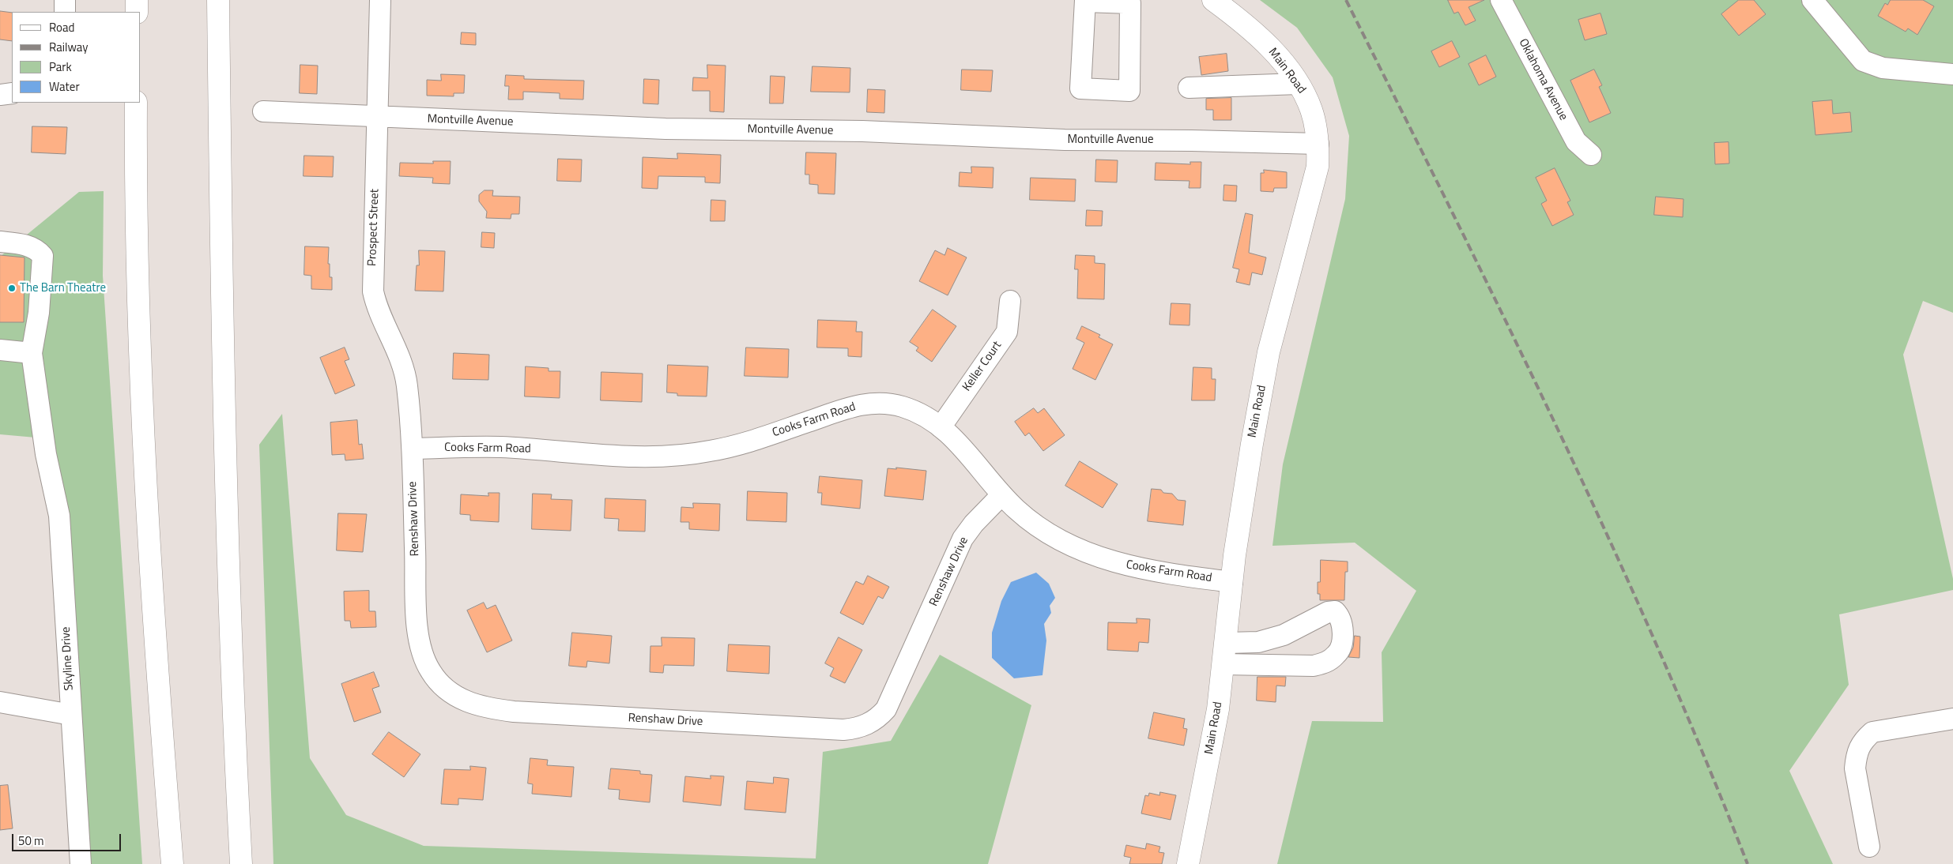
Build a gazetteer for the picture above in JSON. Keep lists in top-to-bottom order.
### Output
{
  "streets": {
    "main road": ["Main Road"],
    "street": [
      "Oklahoma Avenue",
      "Montville Avenue",
      "Prospect Street",
      "Keller Court",
      "Cooks Farm Road",
      "Renshaw Drive",
      "Skyline Drive"
    ]
  },
  "crossings": [
    ["Main Road", "Montville Avenue"],
    ["Main Road", "Cooks Farm Road"],
    ["Montville Avenue", "Prospect Street"],
    ["Prospect Street", "Cooks Farm Road"],
    ["Prospect Street", "Renshaw Drive"],
    ["Keller Court", "Cooks Farm Road"],
    ["Cooks Farm Road", "Renshaw Drive"]
  ],
  "places": ["The Barn Theatre"],
  "legend": [
    "Road",
    "Railway",
    "Park",
    "Water"
  ],
  "scale_bar": "50 m"
}
